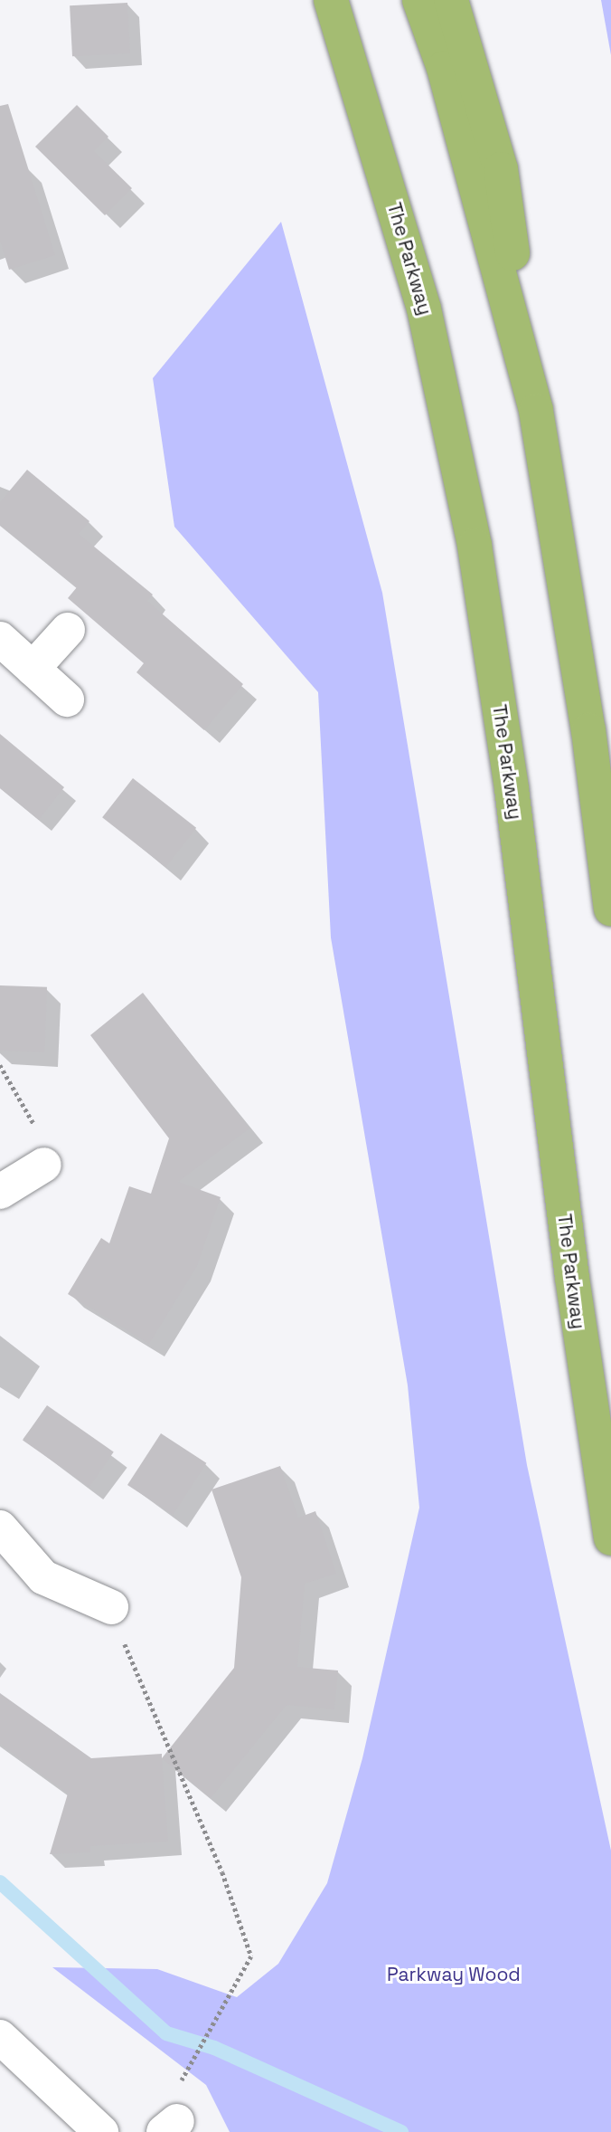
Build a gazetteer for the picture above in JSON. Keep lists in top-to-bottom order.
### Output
{
  "streets": {
    "highway": ["The Parkway"]
  },
  "parks": ["Parkway Wood"]
}
